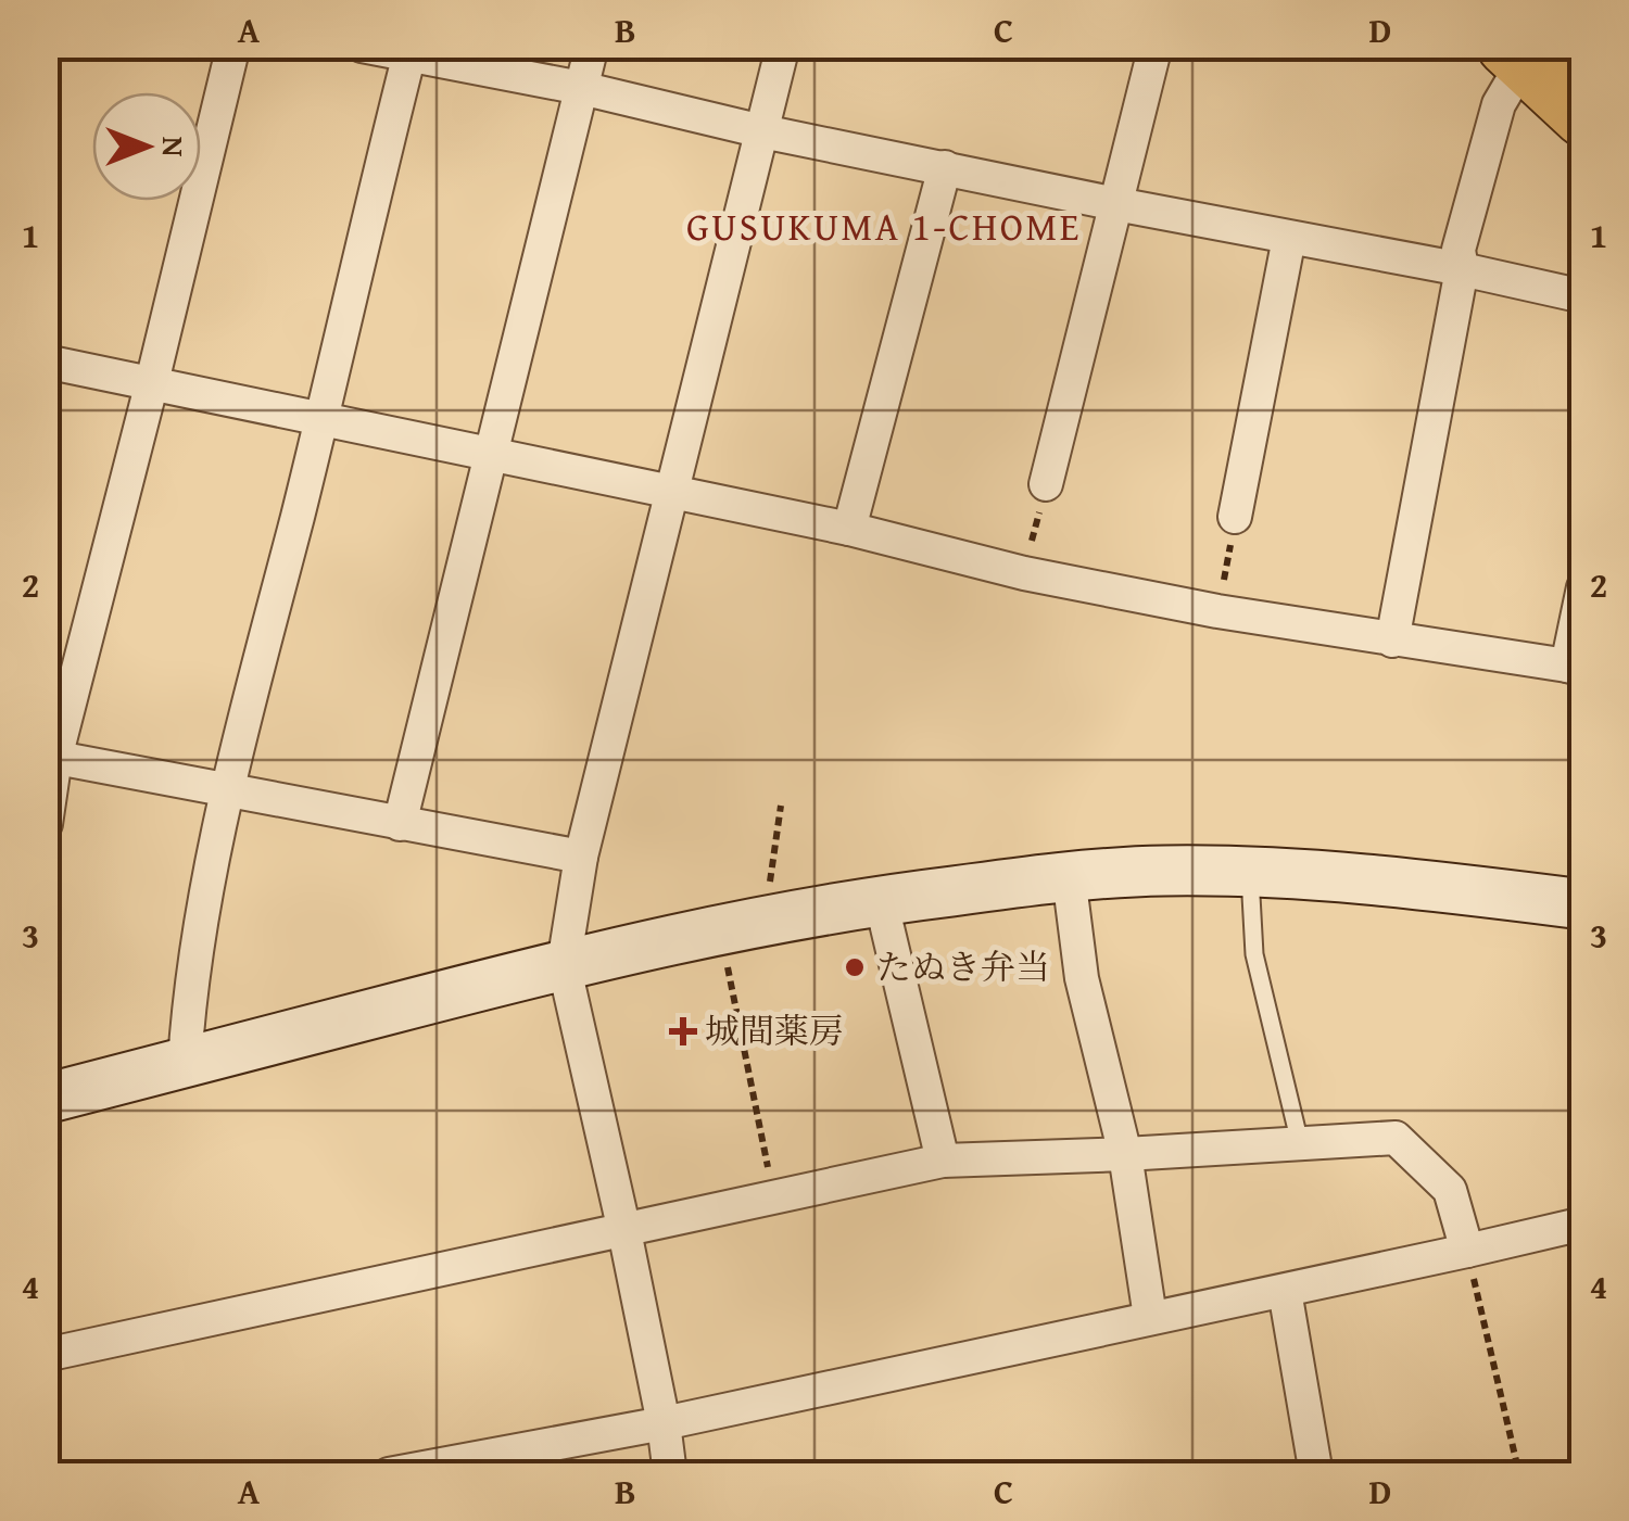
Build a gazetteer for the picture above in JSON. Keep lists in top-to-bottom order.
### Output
{
  "districts": ["GUSUKUMA 1-CHOME"],
  "places": {
    "other": ["たぬき弁当"],
    "health": ["城間薬房"]
  },
  "north": "right",
  "grid": {
    "columns": [
      "A",
      "B",
      "C",
      "D"
    ],
    "rows": [
      "1",
      "2",
      "3",
      "4"
    ]
  }
}
